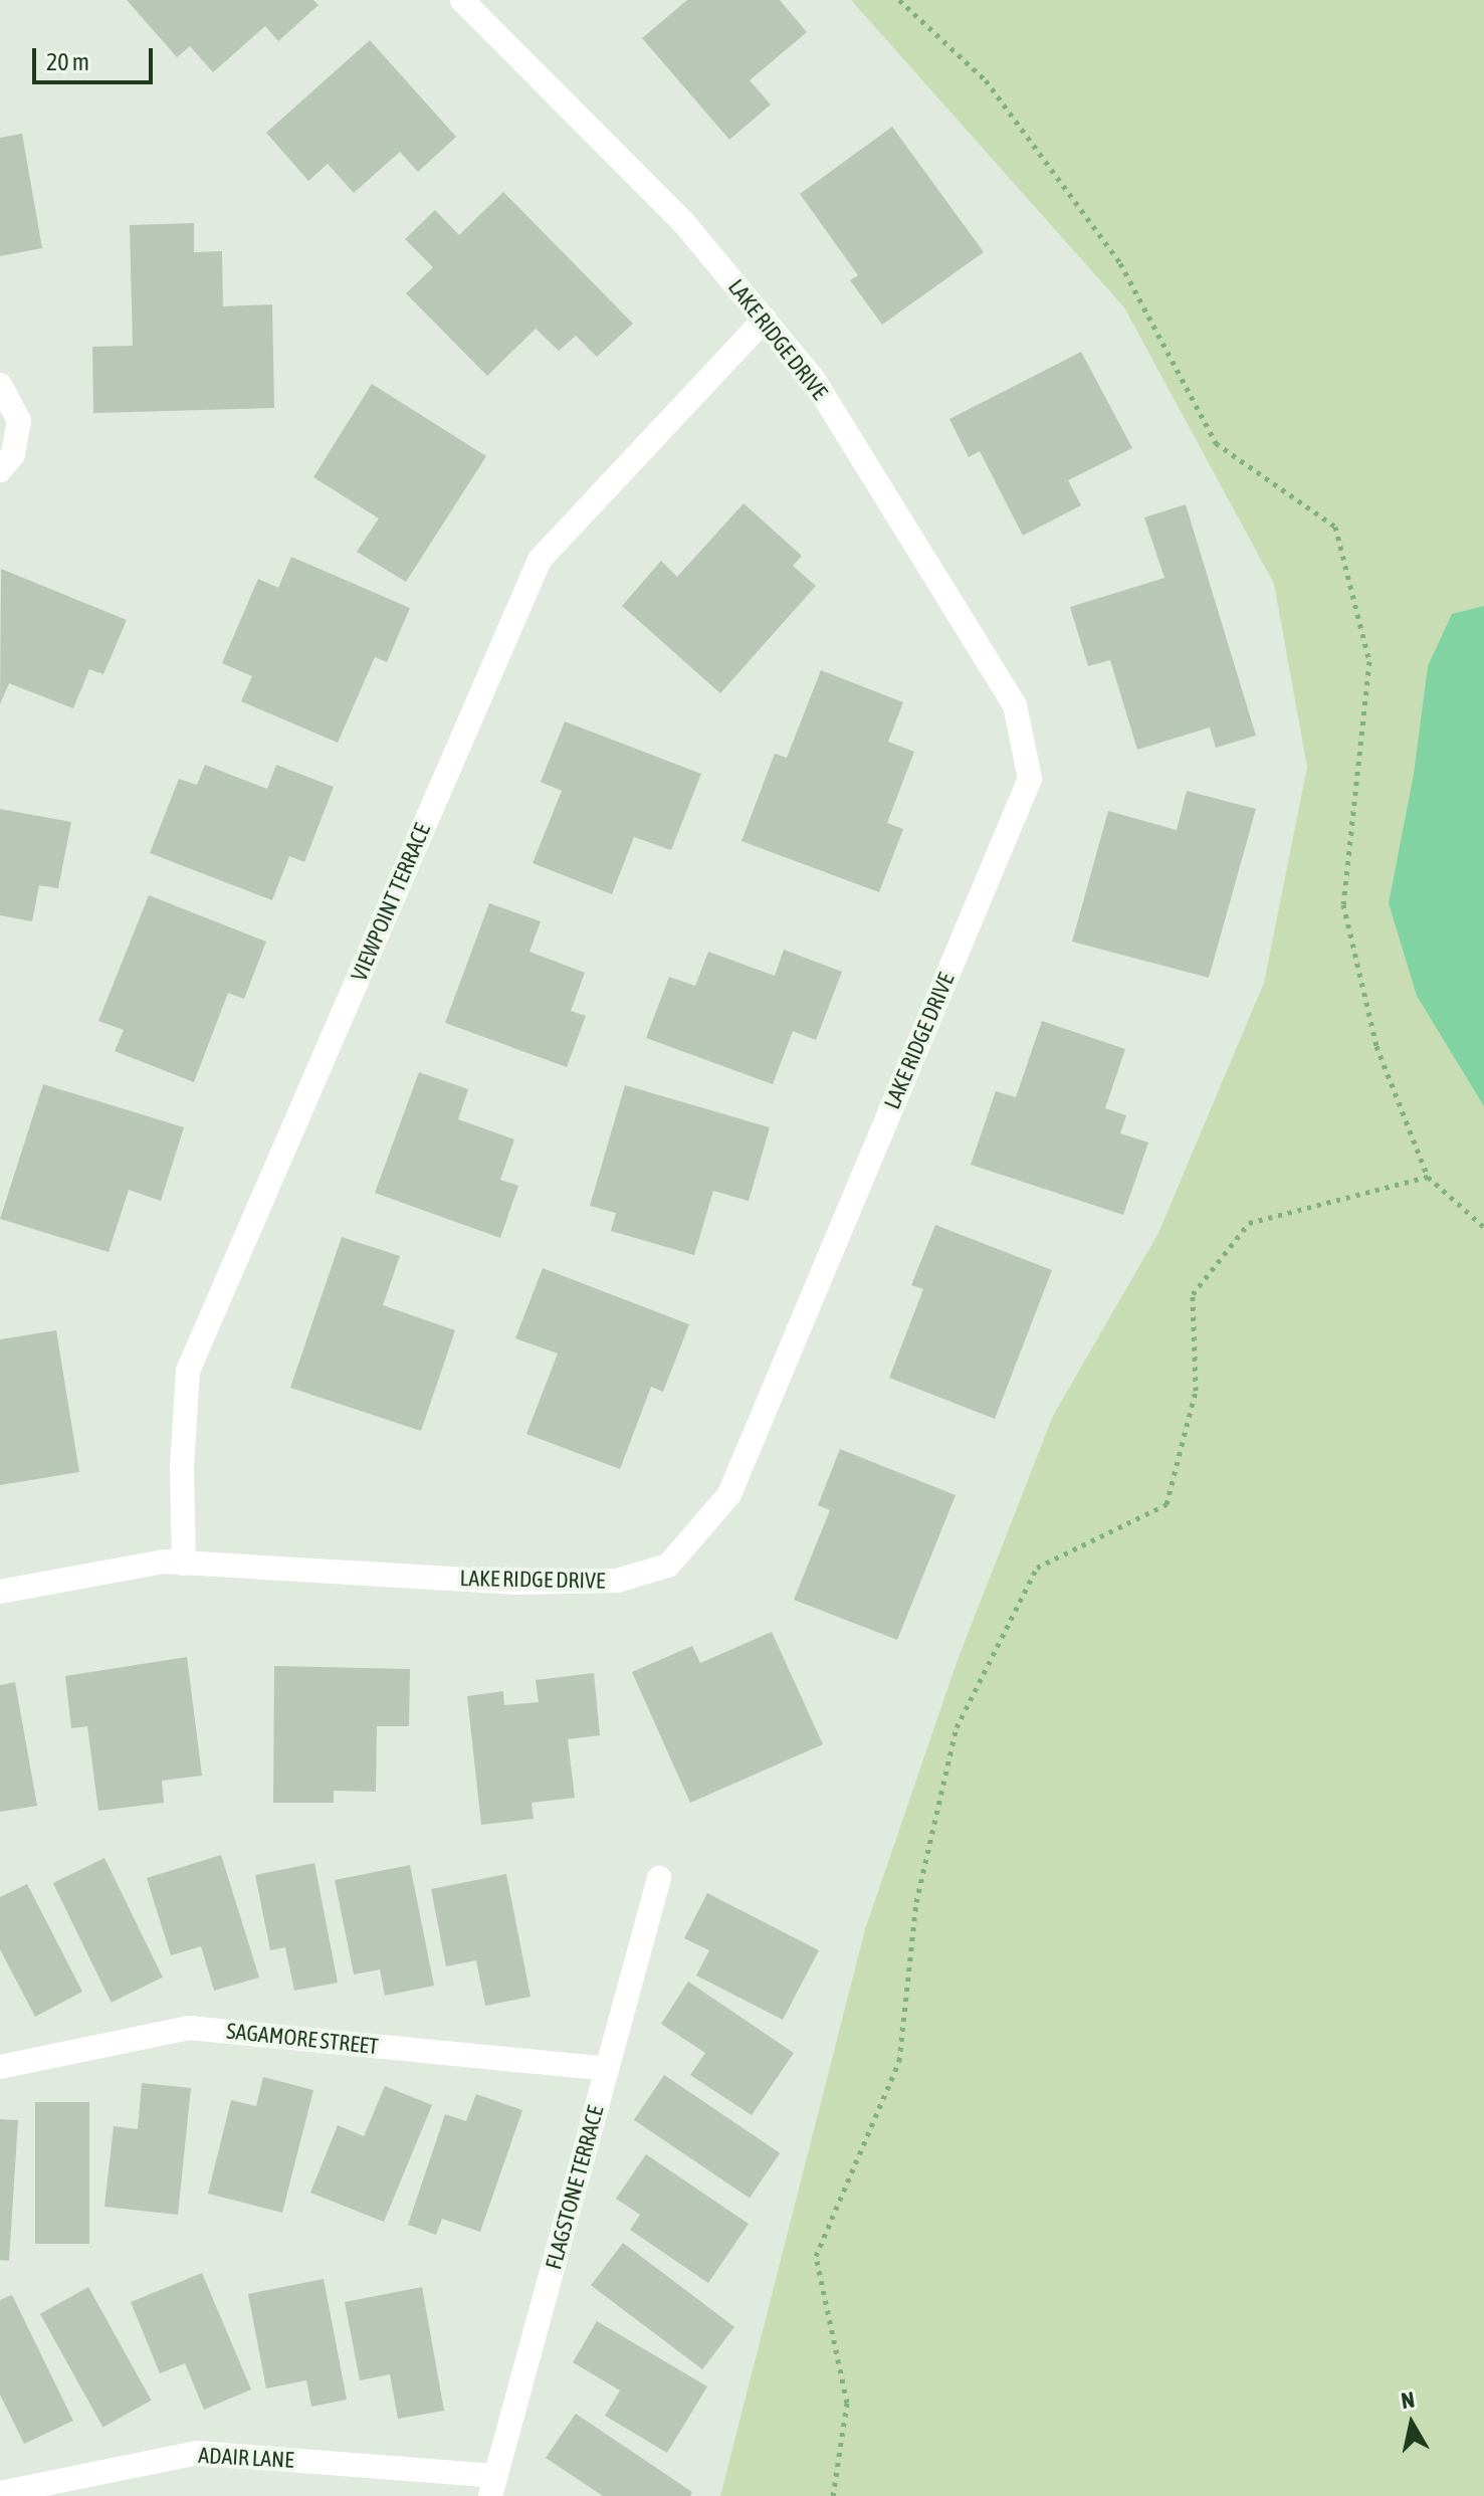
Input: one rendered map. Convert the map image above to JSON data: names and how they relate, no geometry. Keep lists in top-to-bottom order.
{
  "streets": {
    "street": [
      "LAKE RIDGE DRIVE",
      "VIEWPOINT TERRACE",
      "SAGAMORE STREET",
      "FLAGSTONE TERRACE",
      "ADAIR LANE"
    ]
  },
  "crossings": [
    ["LAKE RIDGE DRIVE", "VIEWPOINT TERRACE"],
    ["SAGAMORE STREET", "FLAGSTONE TERRACE"],
    ["FLAGSTONE TERRACE", "ADAIR LANE"]
  ],
  "scale_bar": "20 m",
  "north": "top"
}
